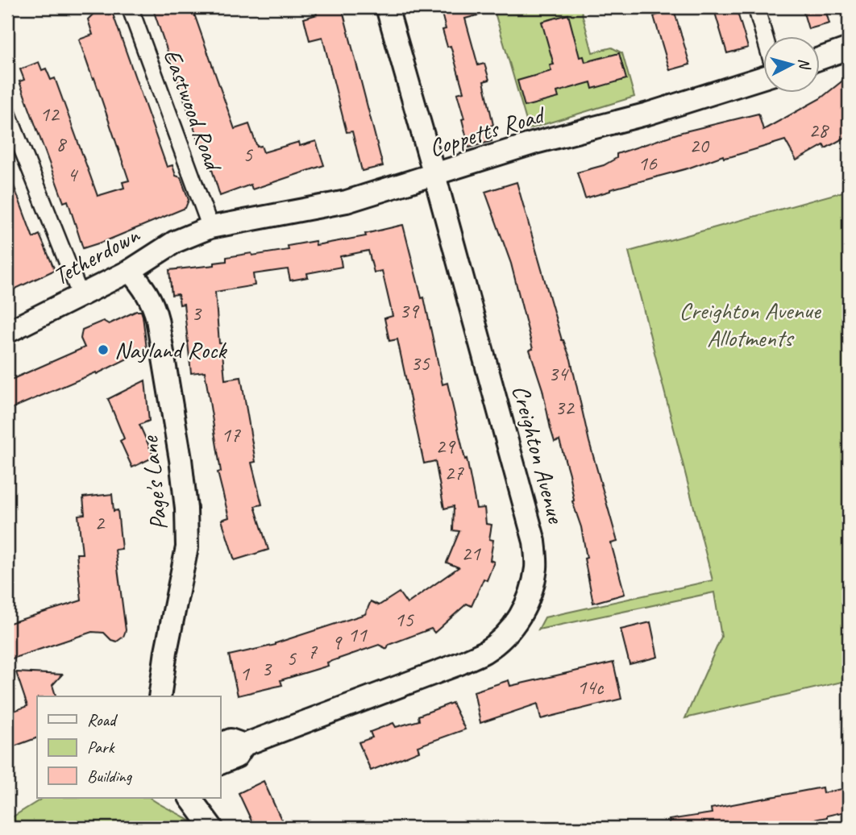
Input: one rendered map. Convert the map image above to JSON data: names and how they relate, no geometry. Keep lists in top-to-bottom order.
{
  "streets": {
    "street": [
      "Eastwood Road",
      "Coppetts Road",
      "Tetherdown",
      "Creighton Avenue",
      "Page's Lane"
    ]
  },
  "crossings": [
    ["Eastwood Road", "Coppetts Road"],
    ["Eastwood Road", "Tetherdown"],
    ["Coppetts Road", "Tetherdown"],
    ["Coppetts Road", "Creighton Avenue"],
    ["Tetherdown", "Page's Lane"]
  ],
  "parks": ["Creighton Avenue Allotments"],
  "places": ["Nayland Rock"],
  "house_numbers": [
    "12",
    "28",
    "8",
    "20",
    "5",
    "16",
    "4",
    "39",
    "3",
    "35",
    "34",
    "32",
    "17",
    "29",
    "27",
    "2",
    "21",
    "15",
    "11",
    "9",
    "7",
    "5",
    "3",
    "1",
    "14c"
  ],
  "legend": ["Road", "Park", "Building"],
  "north": "right"
}
